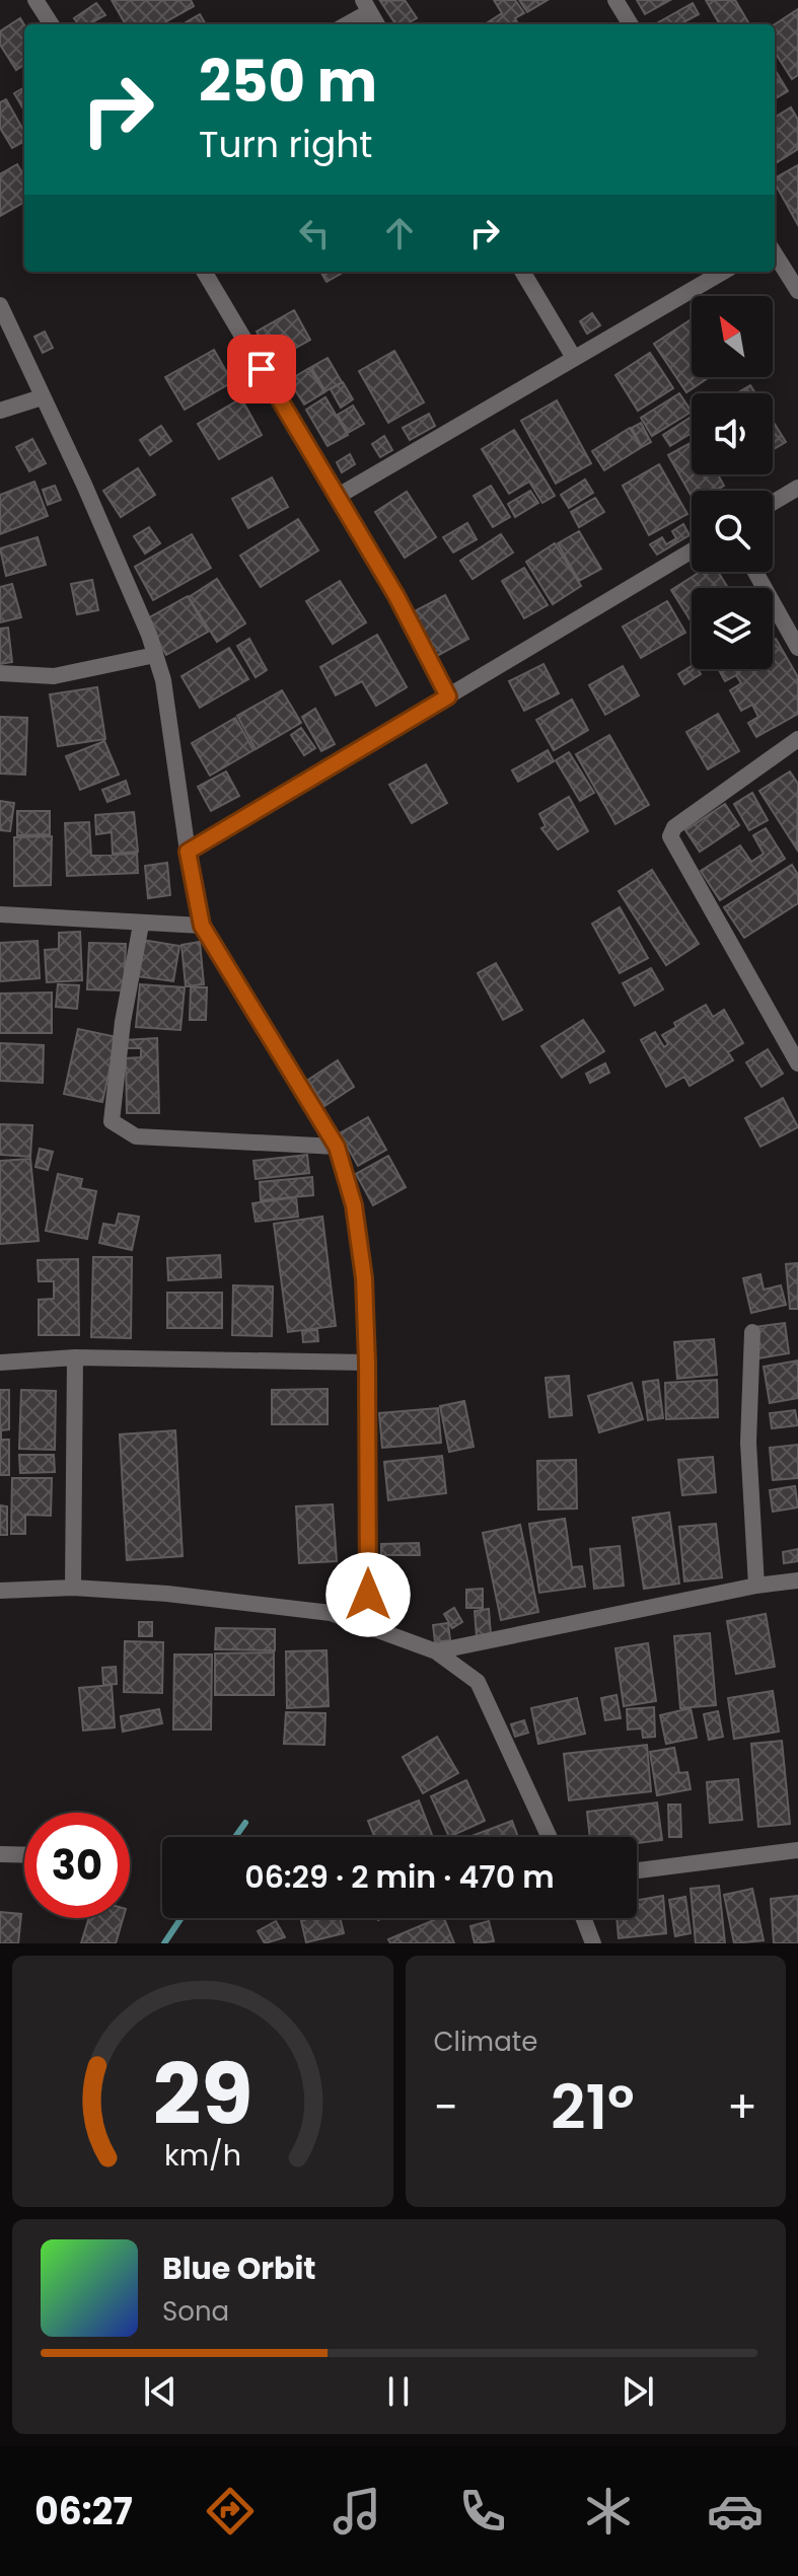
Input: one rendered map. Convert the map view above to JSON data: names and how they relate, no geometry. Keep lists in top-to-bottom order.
{
  "north": "top left",
  "page": {
    "turn": ["250 m", "Turn right"],
    "limit": "30",
    "trip": "06:29 · 2 min · 470 m",
    "tile": "Climate",
    "heat": ["−", "21°", "+"],
    "song": ["Blue Orbit", "Sona"],
    "tabs": "06:27",
    "gauge": ["29", "km/h"]
  }
}
